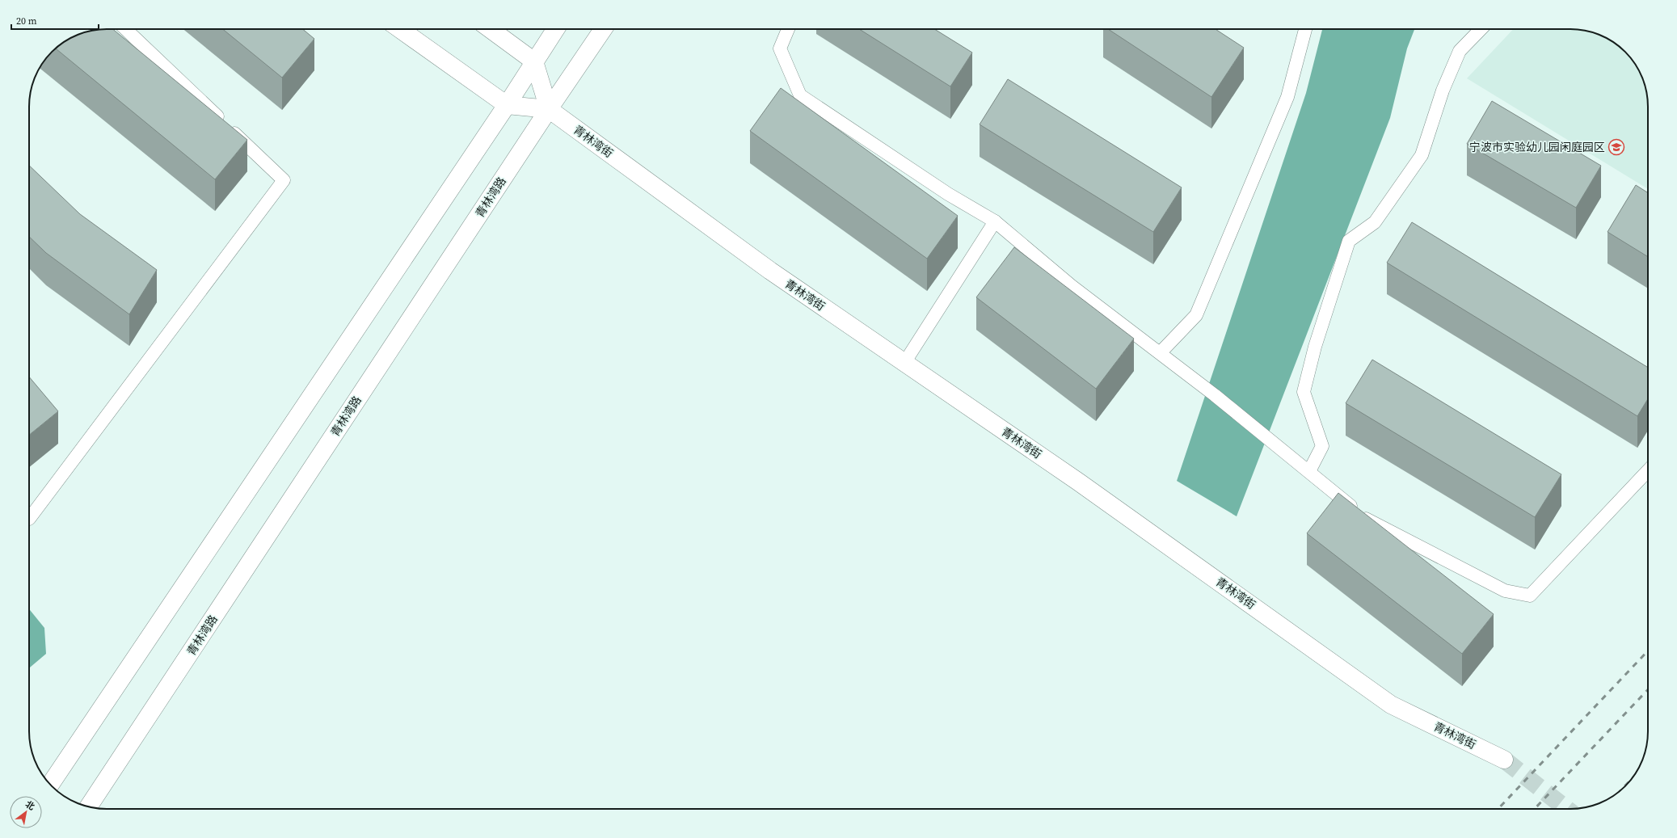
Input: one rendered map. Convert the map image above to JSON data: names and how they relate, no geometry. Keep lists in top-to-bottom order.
{
  "streets": {
    "main road": ["青林湾街", "青林湾路"]
  },
  "crossings": [
    ["青林湾街", "青林湾路"]
  ],
  "places": {
    "school or university": ["宁波市实验幼儿园闲庭园区"]
  },
  "scale_bar": "20 m",
  "north": "top right"
}
